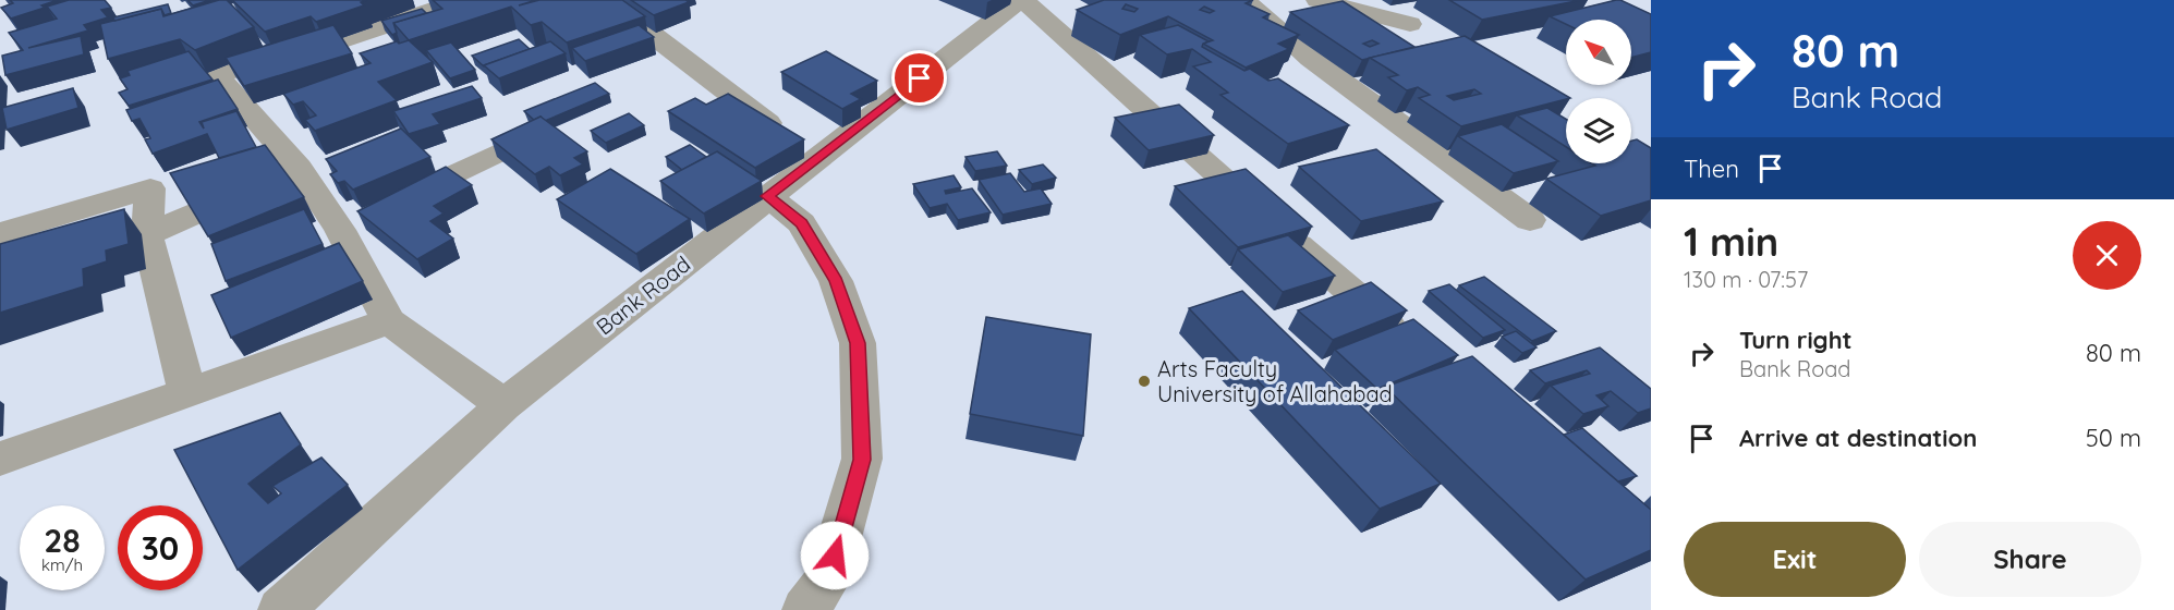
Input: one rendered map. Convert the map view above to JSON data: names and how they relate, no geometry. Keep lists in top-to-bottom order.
{
  "streets": {
    "street": ["Bank Road"]
  },
  "places": ["Arts Faculty University of Allahabad"],
  "north": "top left",
  "page": {
    "turn": ["80 m", "Bank Road"],
    "then": "Then",
    "heading": ["1 min", "130 m · 07:57"],
    "list": [
      {
        "name": "Turn right",
        "note": "Bank Road",
        "value": "80 m"
      },
      {
        "name": "Arrive at destination",
        "value": "50 m"
      }
    ],
    "speed": "28 km/h",
    "limit": "30",
    "buttons": ["Exit", "Share"]
  }
}
